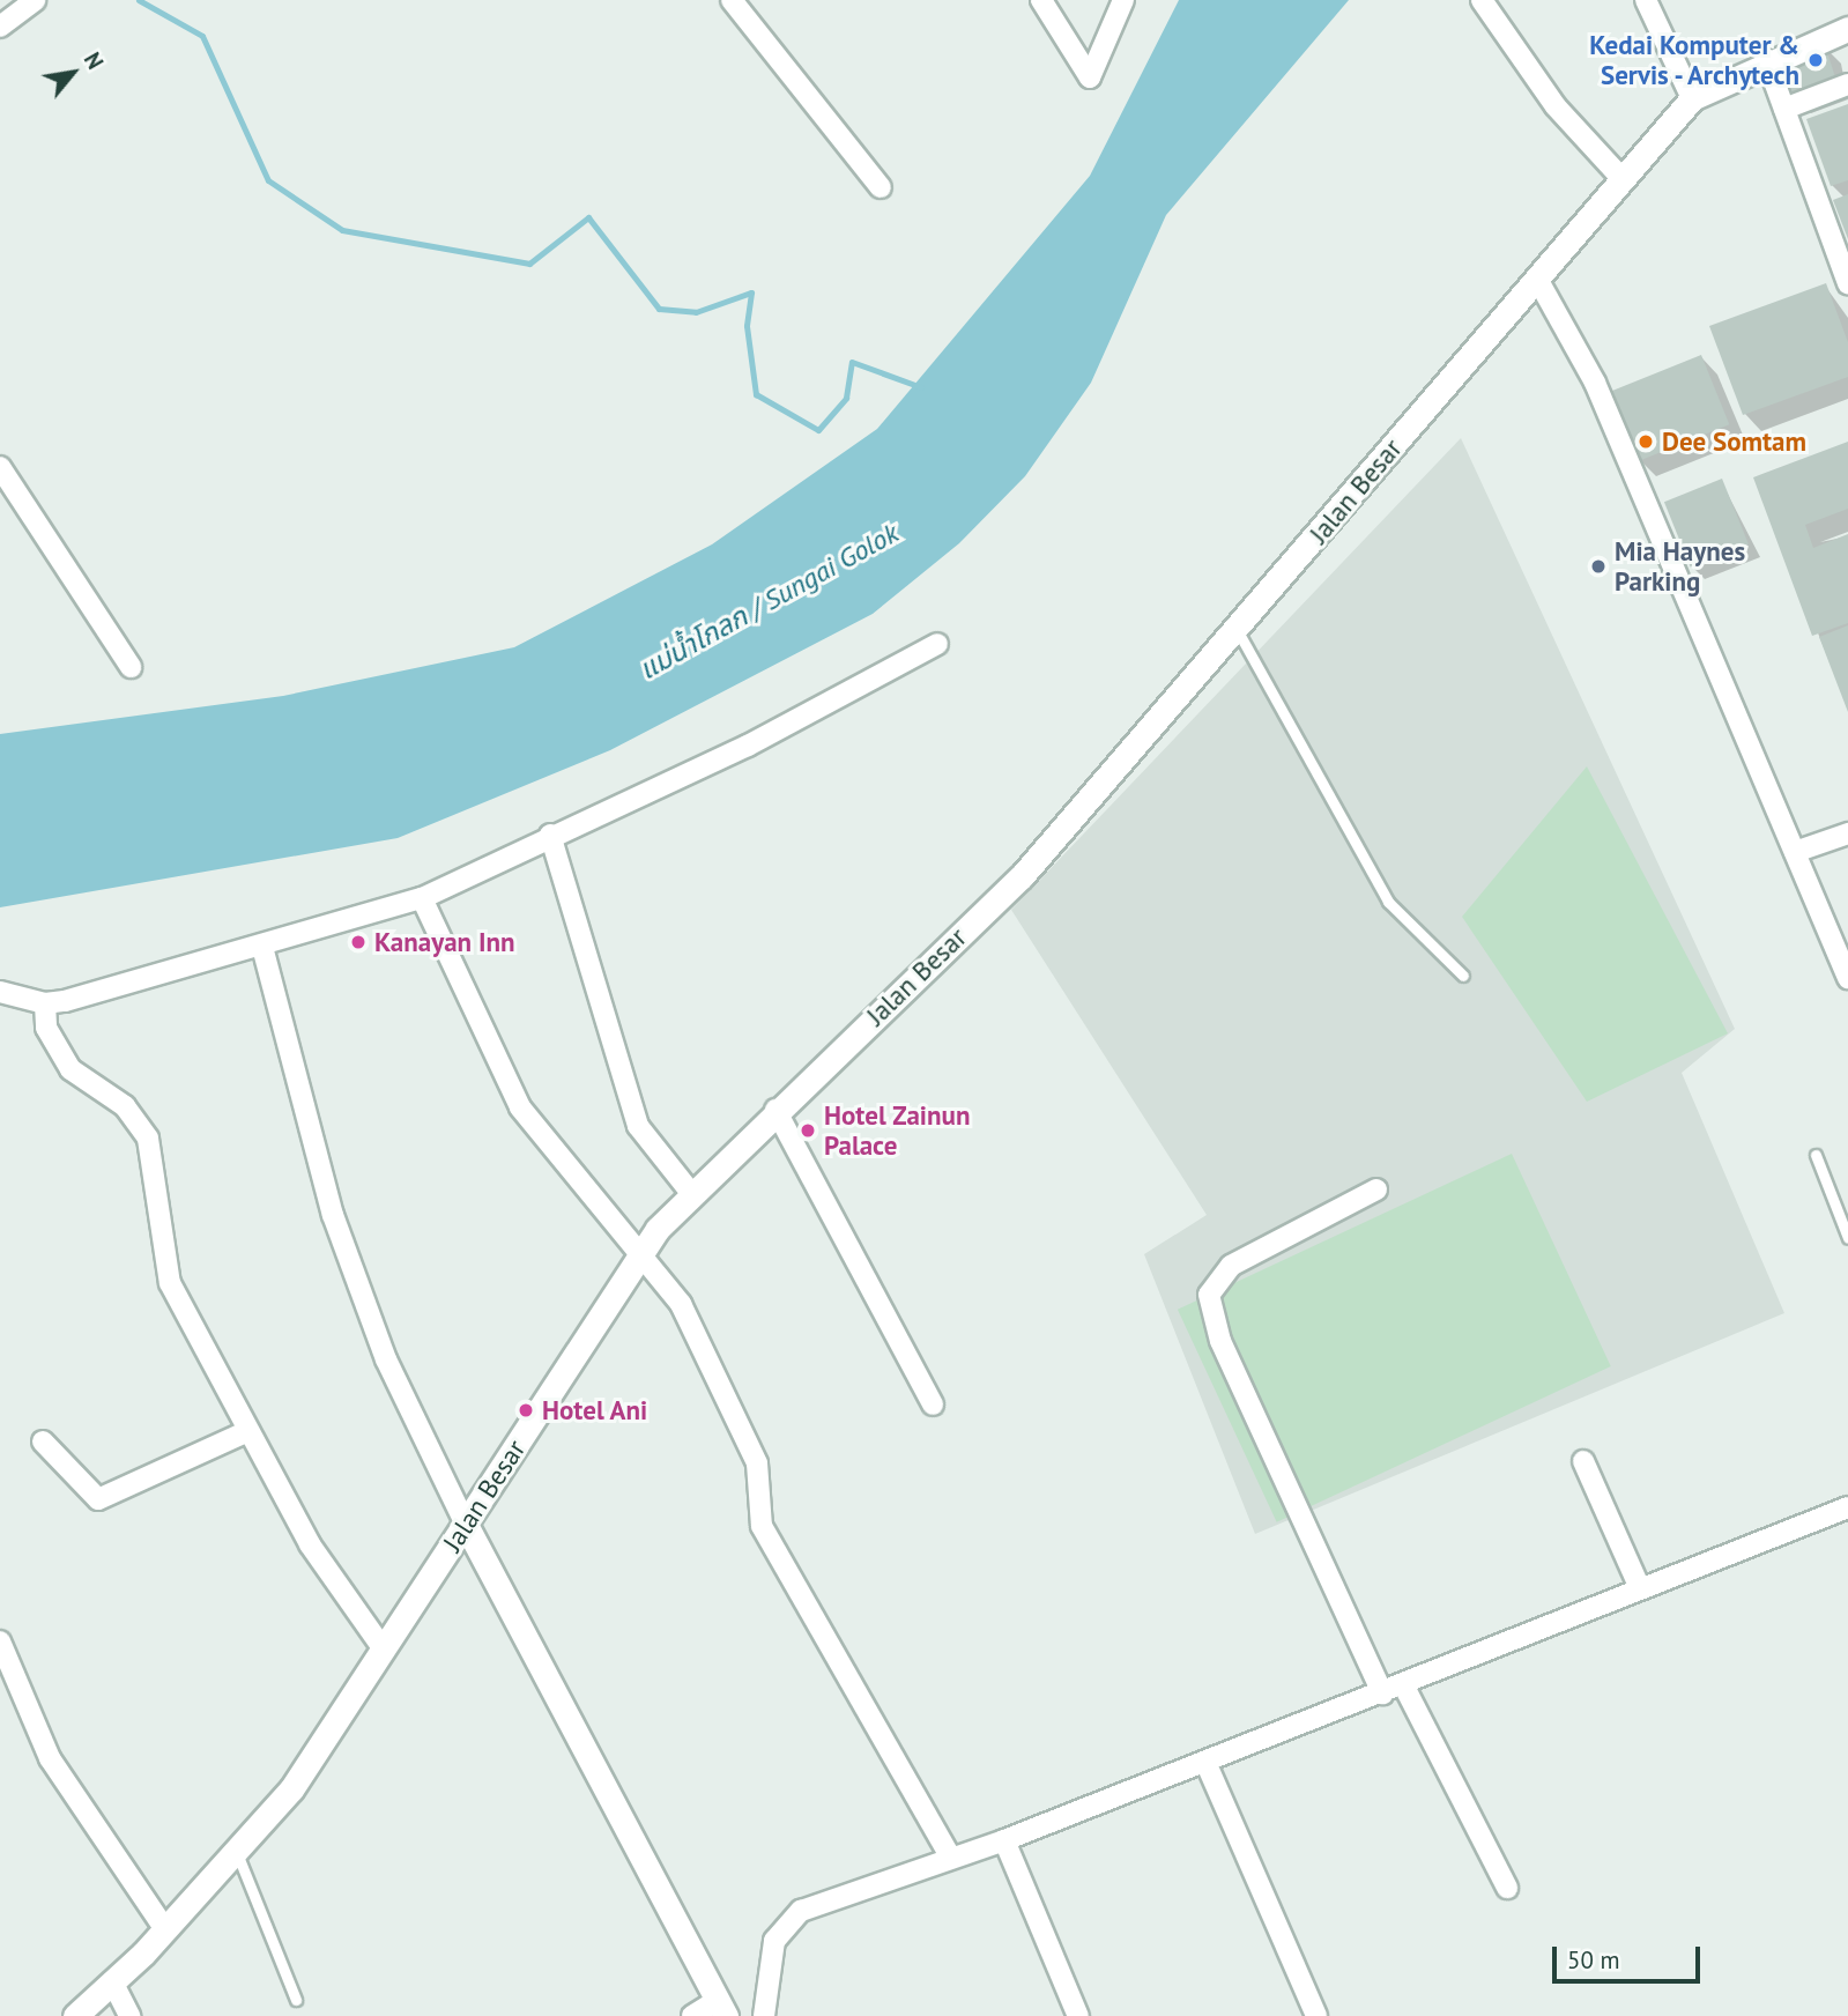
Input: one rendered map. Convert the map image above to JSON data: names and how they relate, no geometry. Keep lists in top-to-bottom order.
{
  "streets": {
    "main road": ["Jalan Besar"]
  },
  "water": ["แม่น้ำโกลก / Sungai Golok"],
  "places": [
    "Kedai Komputer & Servis - Archytech",
    "Dee Somtam",
    "Mia Haynes Parking",
    "Kanayan Inn",
    "Hotel Zainun Palace",
    "Hotel Ani"
  ],
  "scale_bar": "50 m",
  "north": "top right"
}
